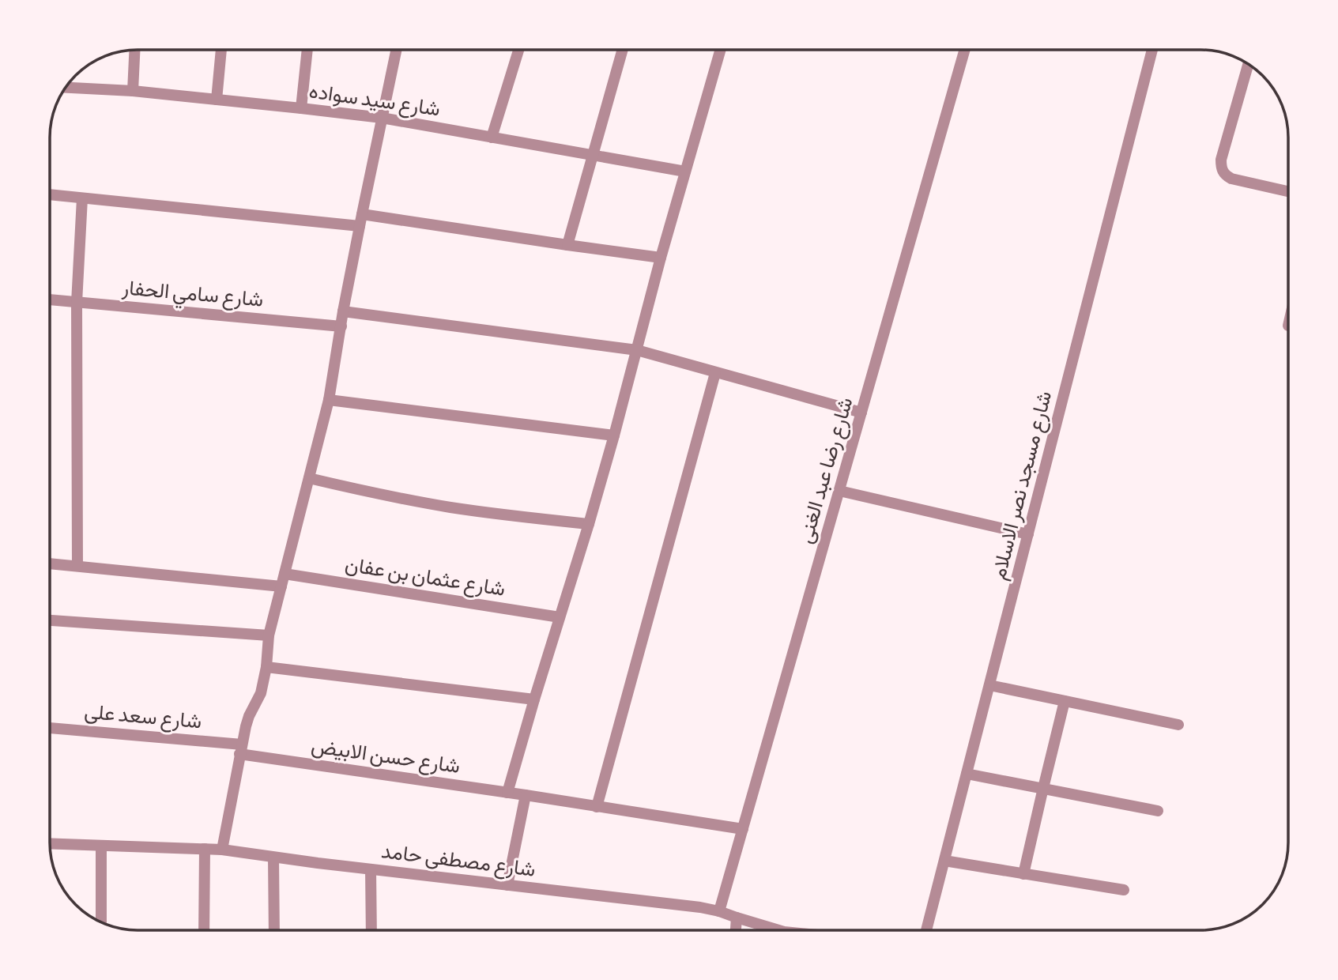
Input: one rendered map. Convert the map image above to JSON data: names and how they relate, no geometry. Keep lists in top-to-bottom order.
{
  "streets": {
    "street": [
      "شارع سيد سواده",
      "شارع سامي الحفار",
      "شارع رضا عبد الغنى",
      "شارع مسجد نصر الاسلام",
      "شارع عثمان بن عفان",
      "شارع سعد على",
      "شارع حسن الابيض",
      "شارع مصطفى حامد"
    ]
  },
  "crossings": [
    ["شارع رضا عبد الغنى", "شارع حسن الابيض"],
    ["شارع رضا عبد الغنى", "شارع مصطفى حامد"],
    ["شارع سعد على", "شارع حسن الابيض"]
  ]
}
